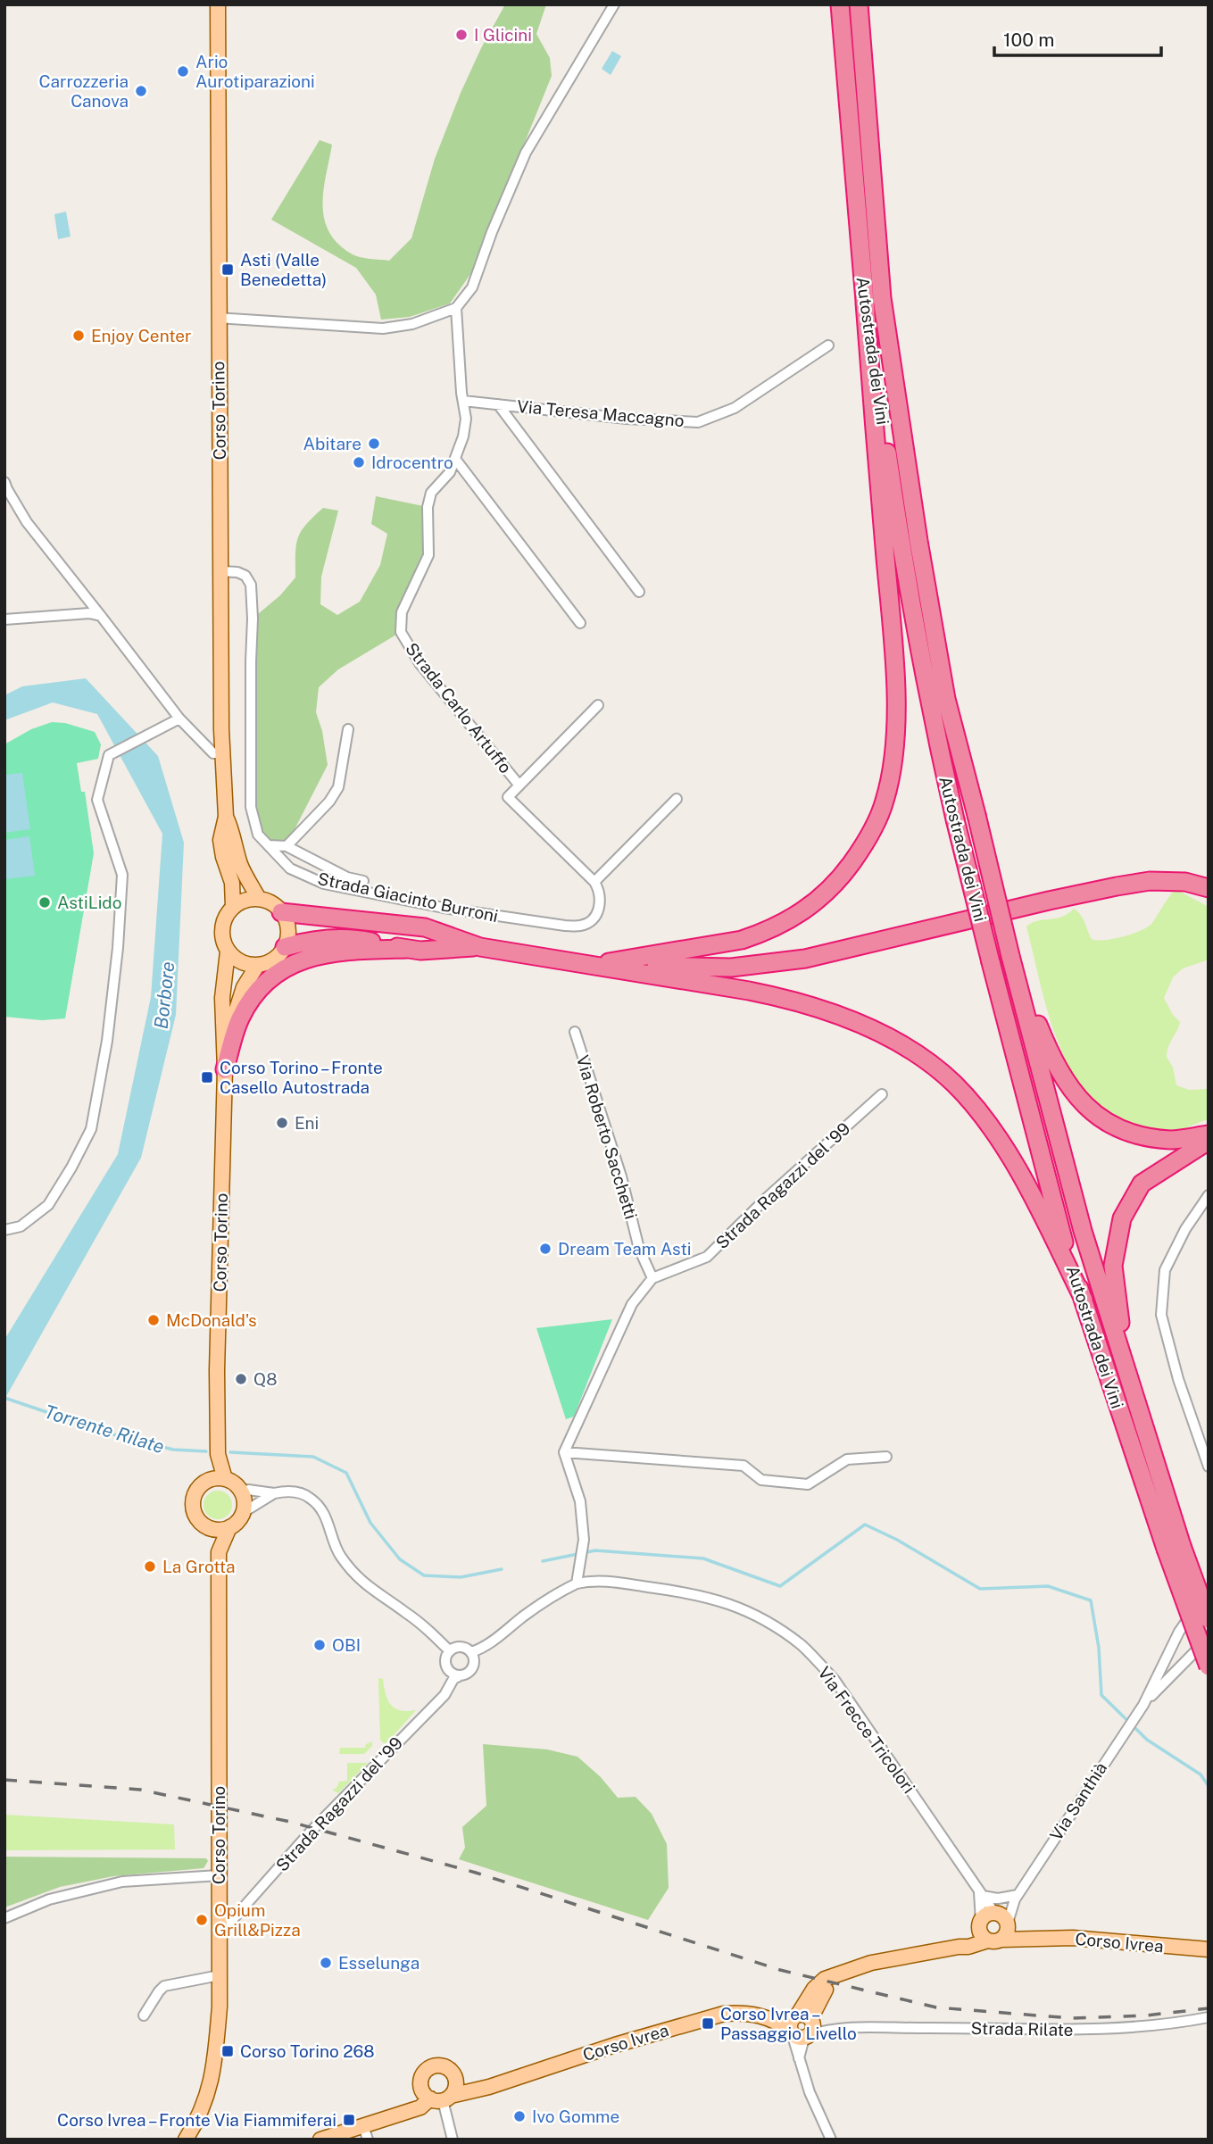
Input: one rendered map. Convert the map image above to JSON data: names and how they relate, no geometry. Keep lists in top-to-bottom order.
{
  "streets": {
    "highway": ["Autostrada dei Vini"],
    "main road": ["Corso Torino", "Corso Ivrea"],
    "street": [
      "Via Teresa Maccagno",
      "Strada Carlo Artuffo",
      "Strada Giacinto Burroni",
      "Via Roberto Sacchetti",
      "Strada Ragazzi del '99",
      "Via Frecce Tricolori",
      "Via Santhià",
      "Strada Rilate"
    ]
  },
  "crossings": [
    ["Corso Torino", "Strada Giacinto Burroni"],
    ["Corso Torino", "Strada Ragazzi del '99"],
    ["Via Teresa Maccagno", "Strada Carlo Artuffo"],
    ["Via Roberto Sacchetti", "Strada Ragazzi del '99"],
    ["Via Frecce Tricolori", "Via Santhià"],
    ["Via Frecce Tricolori", "Corso Ivrea"],
    ["Via Santhià", "Corso Ivrea"],
    ["Corso Ivrea", "Strada Rilate"]
  ],
  "water": ["Borbore", "Torrente Rilate"],
  "places": {
    "other": [
      "I Glicini",
      "Ario Aurotiparazioni",
      "Carrozzeria Canova",
      "Enjoy Center",
      "Abitare",
      "Idrocentro",
      "AstiLido",
      "Eni",
      "Dream Team Asti",
      "McDonald's",
      "Q8",
      "La Grotta",
      "OBI",
      "Opium Grill&Pizza",
      "Esselunga",
      "Ivo Gomme"
    ],
    "transit": [
      "Asti (Valle Benedetta)",
      "Corso Torino – Fronte Casello Autostrada",
      "Corso Ivrea – Passaggio Livello",
      "Corso Torino 268",
      "Corso Ivrea – Fronte Via Fiammiferai"
    ]
  },
  "scale_bar": "100 m"
}
